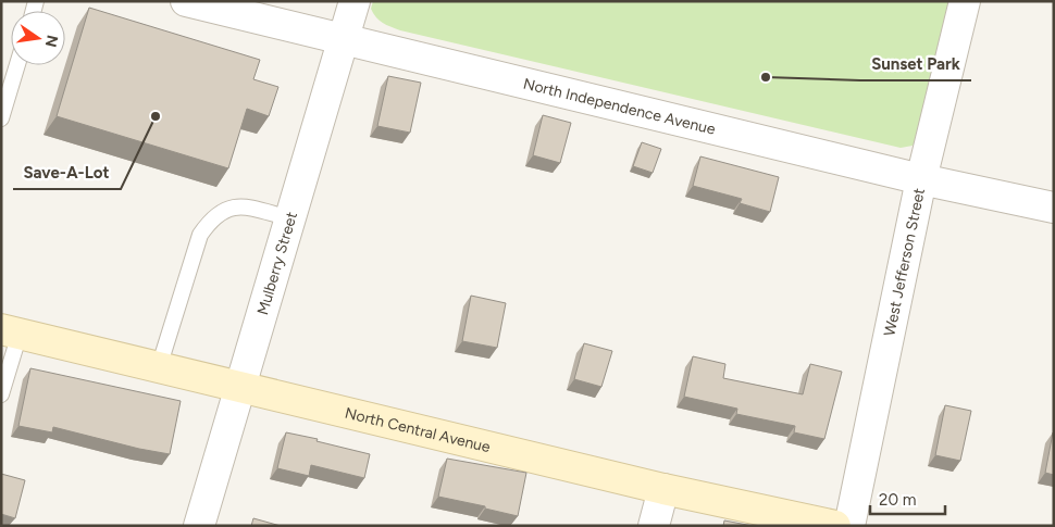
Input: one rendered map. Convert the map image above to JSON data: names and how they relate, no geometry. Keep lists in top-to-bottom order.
{
  "streets": {
    "main road": ["North Central Avenue"],
    "street": ["North Independence Avenue", "Mulberry Street", "West Jefferson Street"]
  },
  "crossings": [
    ["North Independence Avenue", "Mulberry Street"],
    ["North Independence Avenue", "West Jefferson Street"],
    ["Mulberry Street", "North Central Avenue"]
  ],
  "places": ["Sunset Park", "Save-A-Lot"],
  "scale_bar": "20 m",
  "north": "right"
}
